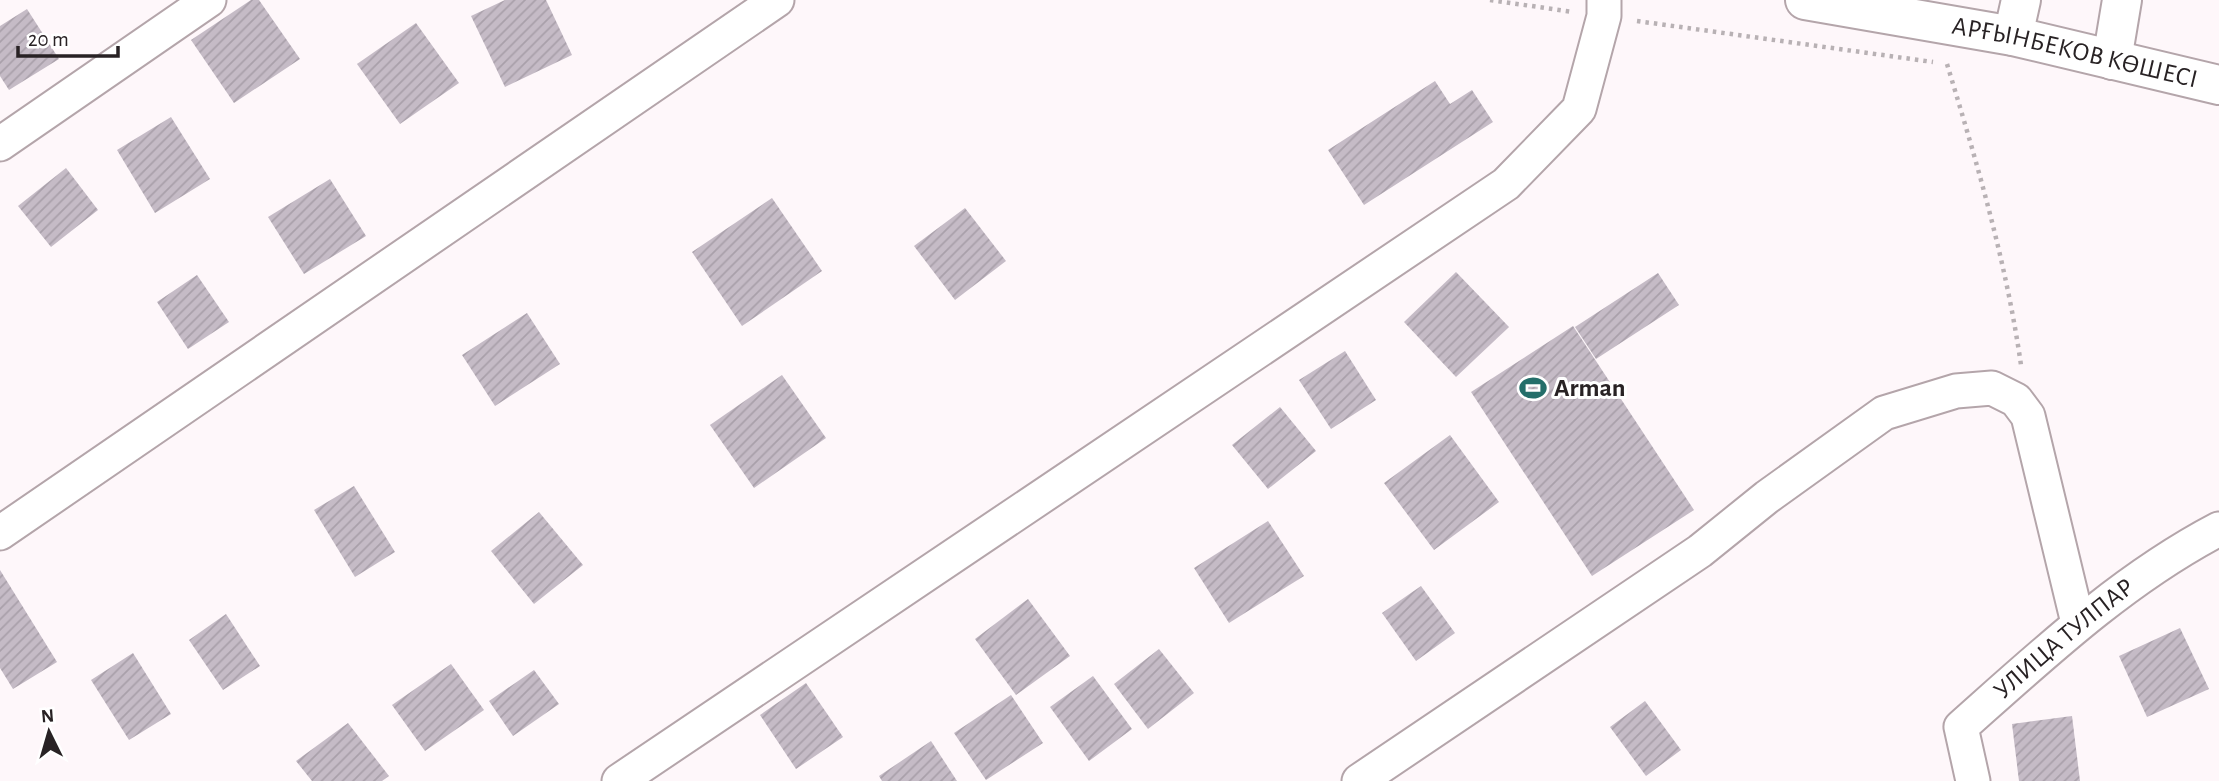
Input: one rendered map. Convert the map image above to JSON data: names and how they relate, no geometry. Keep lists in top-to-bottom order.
{
  "streets": {
    "main road": ["АРҒЫНБЕКОВ КӨШЕСІ"],
    "street": ["УЛИЦА ТУЛПАР"]
  },
  "places": {
    "sports": ["Arman"]
  },
  "scale_bar": "20 m",
  "north": "top"
}
